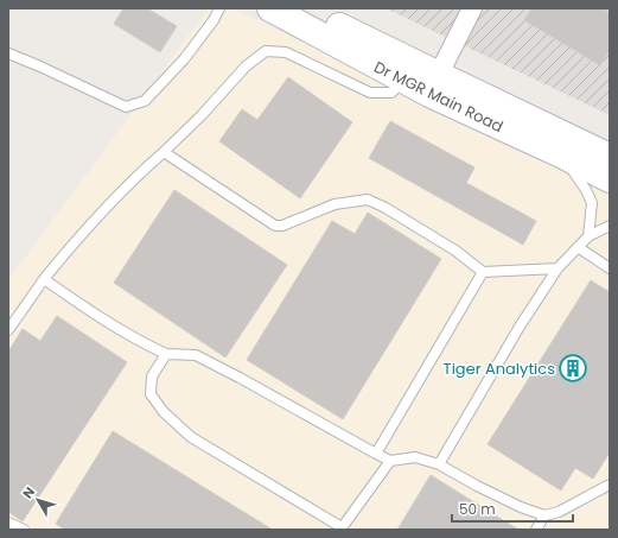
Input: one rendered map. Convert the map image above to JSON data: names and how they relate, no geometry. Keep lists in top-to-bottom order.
{
  "streets": {
    "main road": ["Dr MGR Main Road"]
  },
  "places": {
    "building": ["Tiger Analytics"]
  },
  "scale_bar": "50 m",
  "north": "top left"
}
